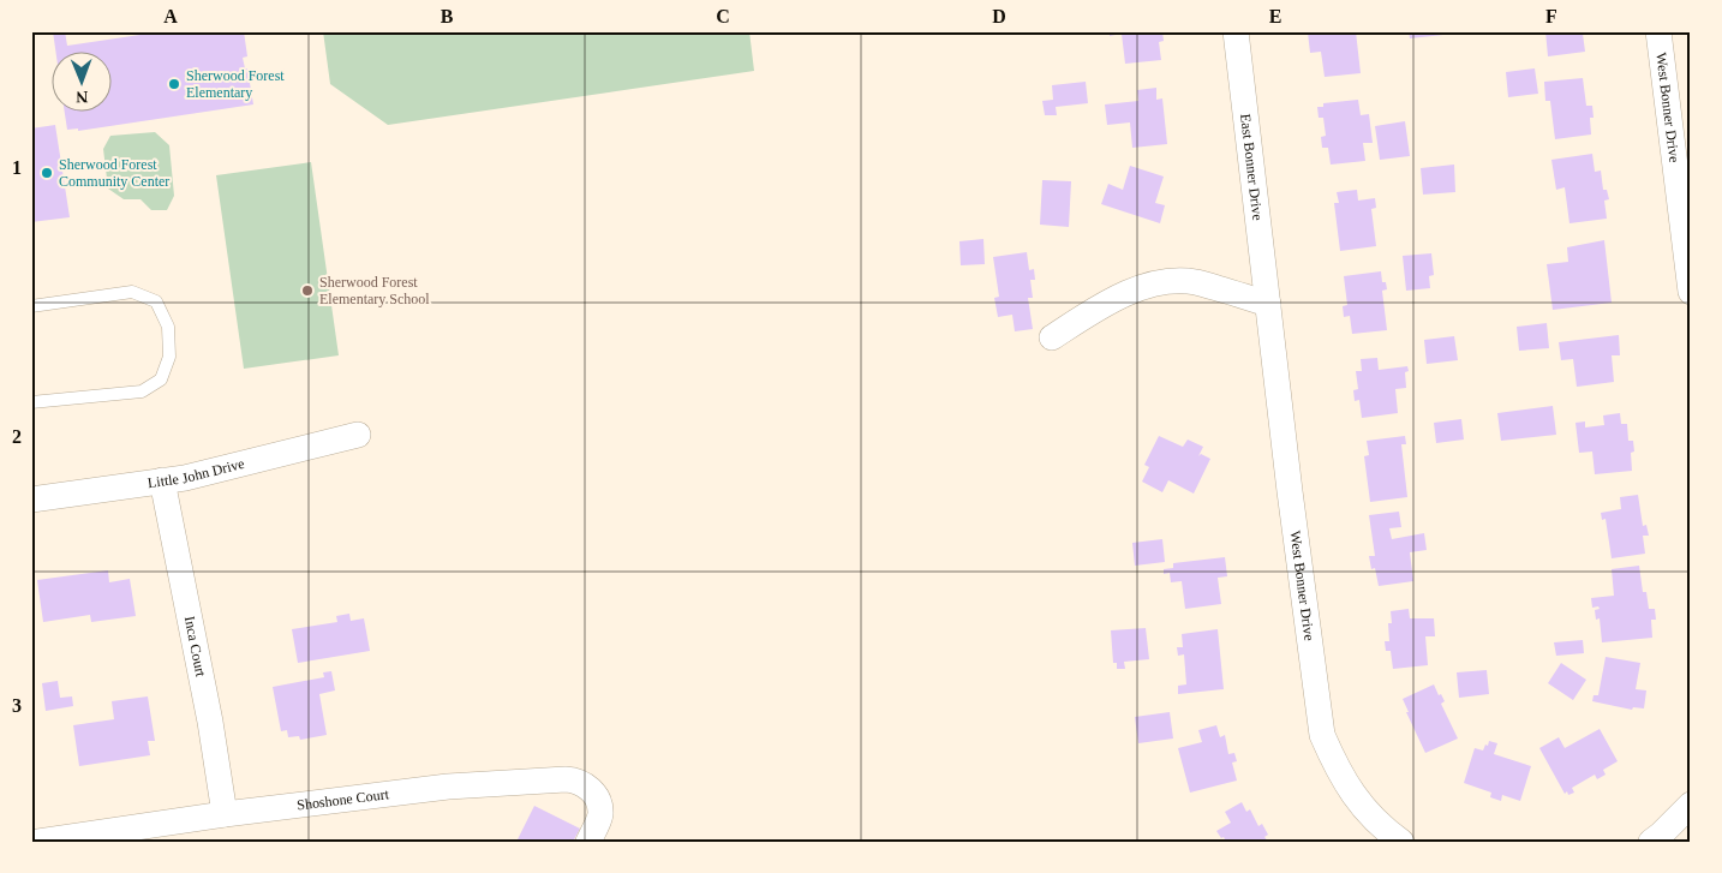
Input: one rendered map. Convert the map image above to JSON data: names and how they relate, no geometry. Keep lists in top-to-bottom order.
{
  "streets": {
    "street": [
      "West Bonner Drive",
      "East Bonner Drive",
      "Little John Drive",
      "Inca Court",
      "Shoshone Court"
    ]
  },
  "crossings": [
    ["West Bonner Drive", "East Bonner Drive"],
    ["Little John Drive", "Inca Court"],
    ["Inca Court", "Shoshone Court"]
  ],
  "places": ["Sherwood Forest Elementary", "Sherwood Forest Community Center", "Sherwood Forest Elementary School"],
  "north": "bottom",
  "grid": {
    "columns": [
      "A",
      "B",
      "C",
      "D",
      "E",
      "F"
    ],
    "rows": ["1", "2", "3"]
  }
}
